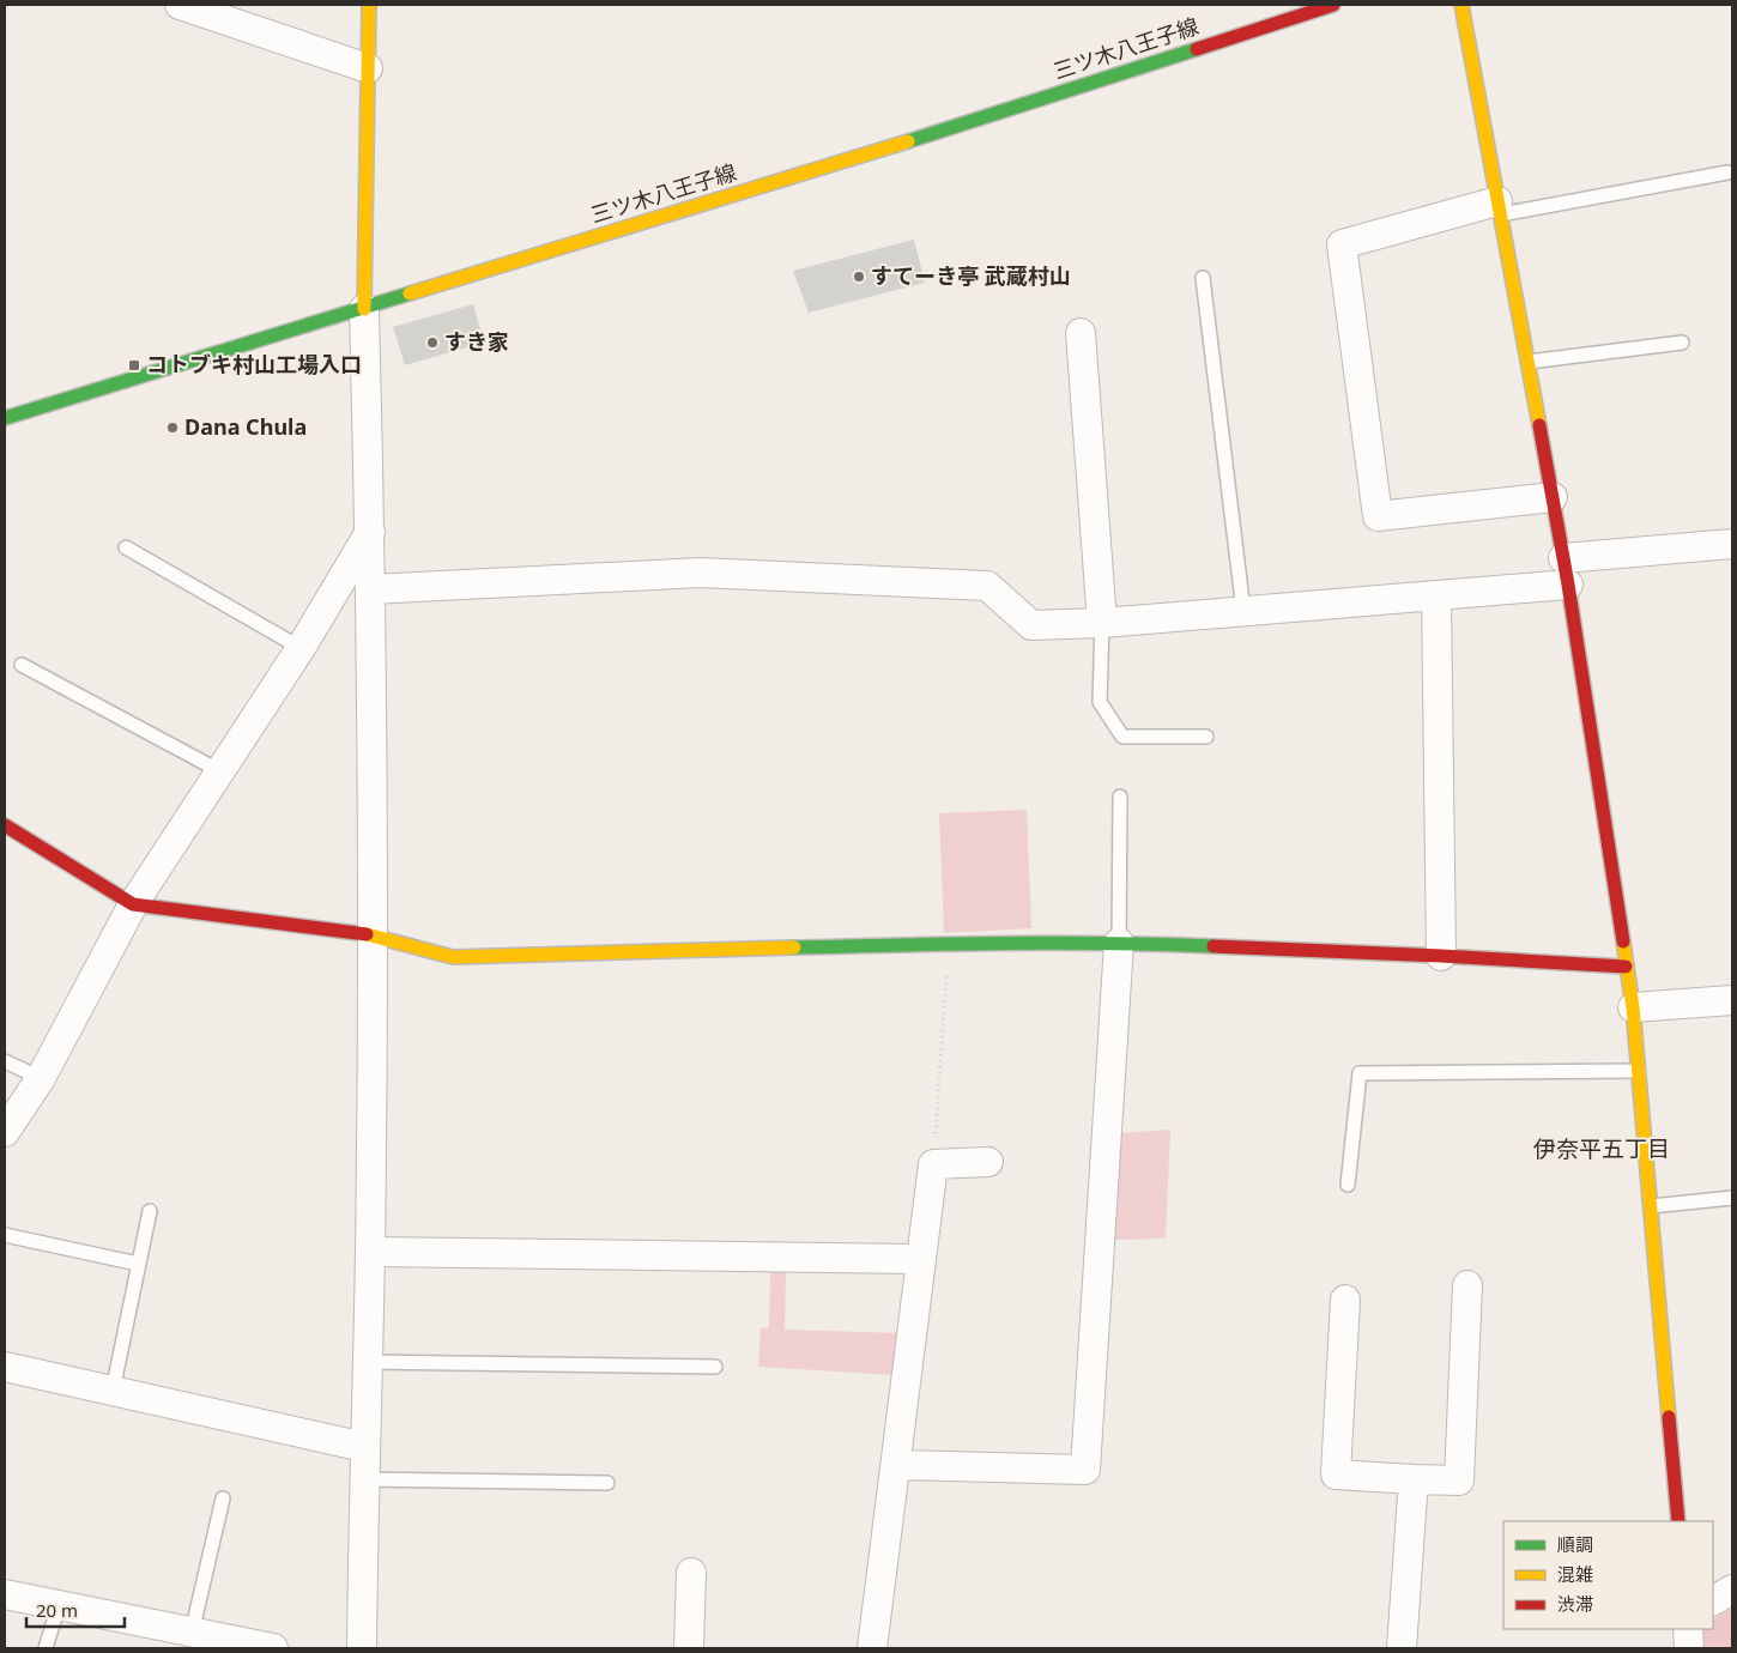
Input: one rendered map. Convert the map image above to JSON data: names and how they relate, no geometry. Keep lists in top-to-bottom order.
{
  "streets": {
    "street": ["三ツ木八王子線"]
  },
  "districts": ["伊奈平五丁目"],
  "places": {
    "other": ["すてーき亭 武蔵村山", "すき家", "Dana Chula"],
    "transit": ["コトブキ村山工場入口"]
  },
  "legend": ["順調", "混雑", "渋滞"],
  "scale_bar": "20 m"
}
